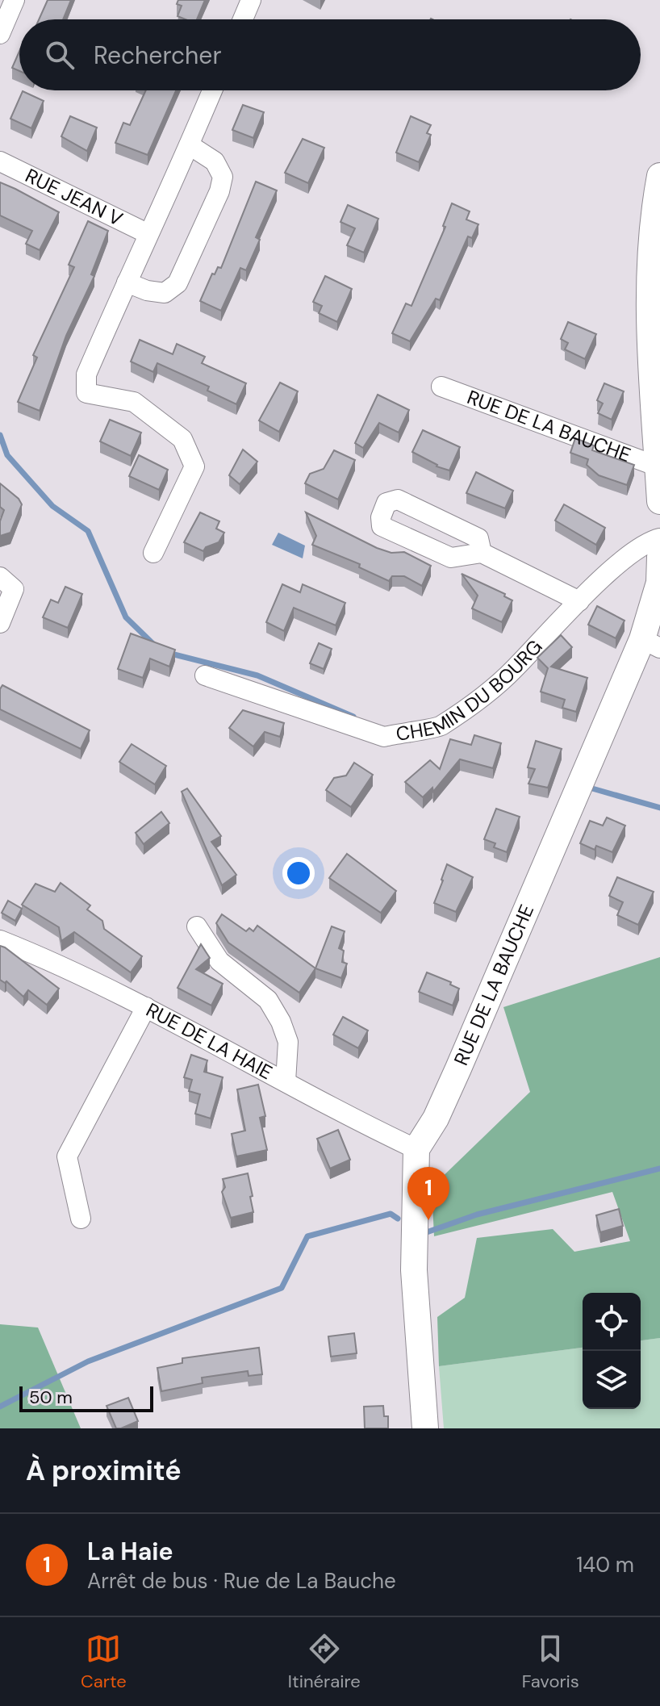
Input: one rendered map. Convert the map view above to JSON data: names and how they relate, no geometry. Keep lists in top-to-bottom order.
{
  "streets": {
    "street": [
      "RUE JEAN V",
      "RUE DE LA BAUCHE",
      "CHEMIN DU BOURG",
      "RUE DE LA HAIE"
    ]
  },
  "crossings": [
    ["RUE DE LA BAUCHE", "RUE DE LA HAIE"]
  ],
  "scale_bar": "50 m",
  "page": {
    "search": "Rechercher",
    "pins": "1",
    "scale": "50 m",
    "heading": "À proximité",
    "list": [
      {
        "mark": "1",
        "name": "La Haie",
        "note": "Arrêt de bus · Rue de La Bauche",
        "value": "140 m"
      }
    ],
    "nav": ["Carte", "Itinéraire", "Favoris"]
  }
}
